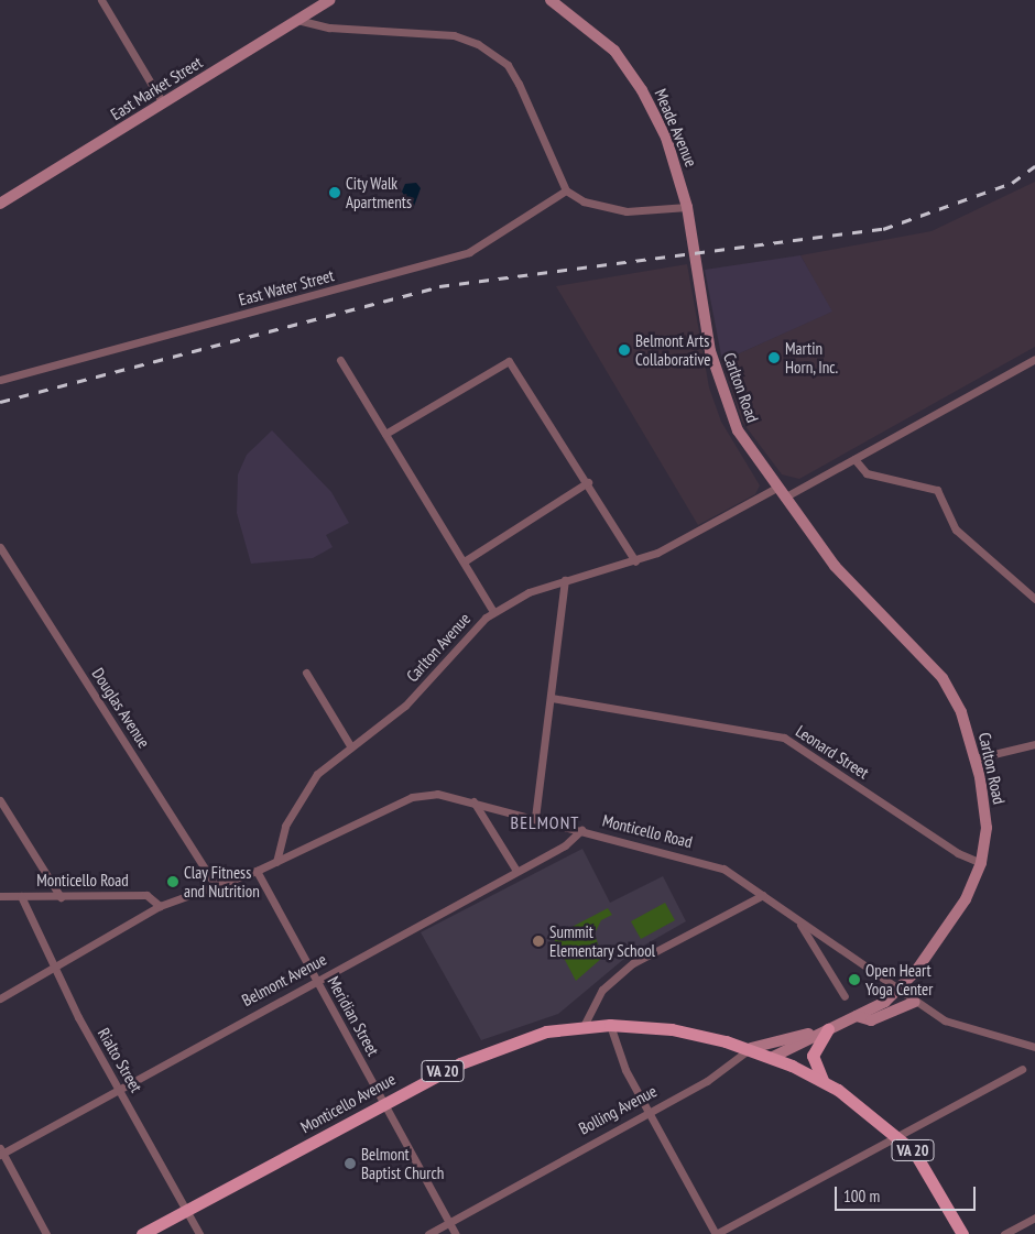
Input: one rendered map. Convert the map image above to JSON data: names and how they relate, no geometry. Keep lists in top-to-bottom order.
{
  "streets": {
    "main road": [
      "East Market Street",
      "Meade Avenue",
      "Carlton Road",
      "VA 20",
      "Monticello Avenue",
      "Bolling Avenue"
    ],
    "street": [
      "East Water Street",
      "Carlton Avenue",
      "Douglas Avenue",
      "Leonard Street",
      "Monticello Road",
      "Belmont Avenue",
      "Meridian Street",
      "Rialto Street"
    ]
  },
  "crossings": [
    ["Meade Avenue", "Carlton Road"],
    ["Carlton Road", "Carlton Avenue"],
    ["Carlton Road", "Leonard Street"],
    ["Carlton Road", "Monticello Road"],
    ["Carlton Road", "Bolling Avenue"],
    ["Carlton Avenue", "Monticello Road"],
    ["Douglas Avenue", "Monticello Road"],
    ["Monticello Road", "Belmont Avenue"],
    ["Monticello Road", "Meridian Street"],
    ["Monticello Road", "Rialto Street"],
    ["Monticello Road", "Bolling Avenue"],
    ["Belmont Avenue", "Meridian Street"],
    ["Belmont Avenue", "Rialto Street"],
    ["Meridian Street", "Monticello Avenue"],
    ["Meridian Street", "Bolling Avenue"],
    ["Rialto Street", "Monticello Avenue"],
    ["Monticello Avenue", "Bolling Avenue"]
  ],
  "districts": ["BELMONT"],
  "places": [
    "City Walk Apartments",
    "Belmont Arts Collaborative",
    "Martin Horn, Inc.",
    "Clay Fitness and Nutrition",
    "Summit Elementary School",
    "Open Heart Yoga Center",
    "Belmont Baptist Church"
  ],
  "scale_bar": "100 m"
}
